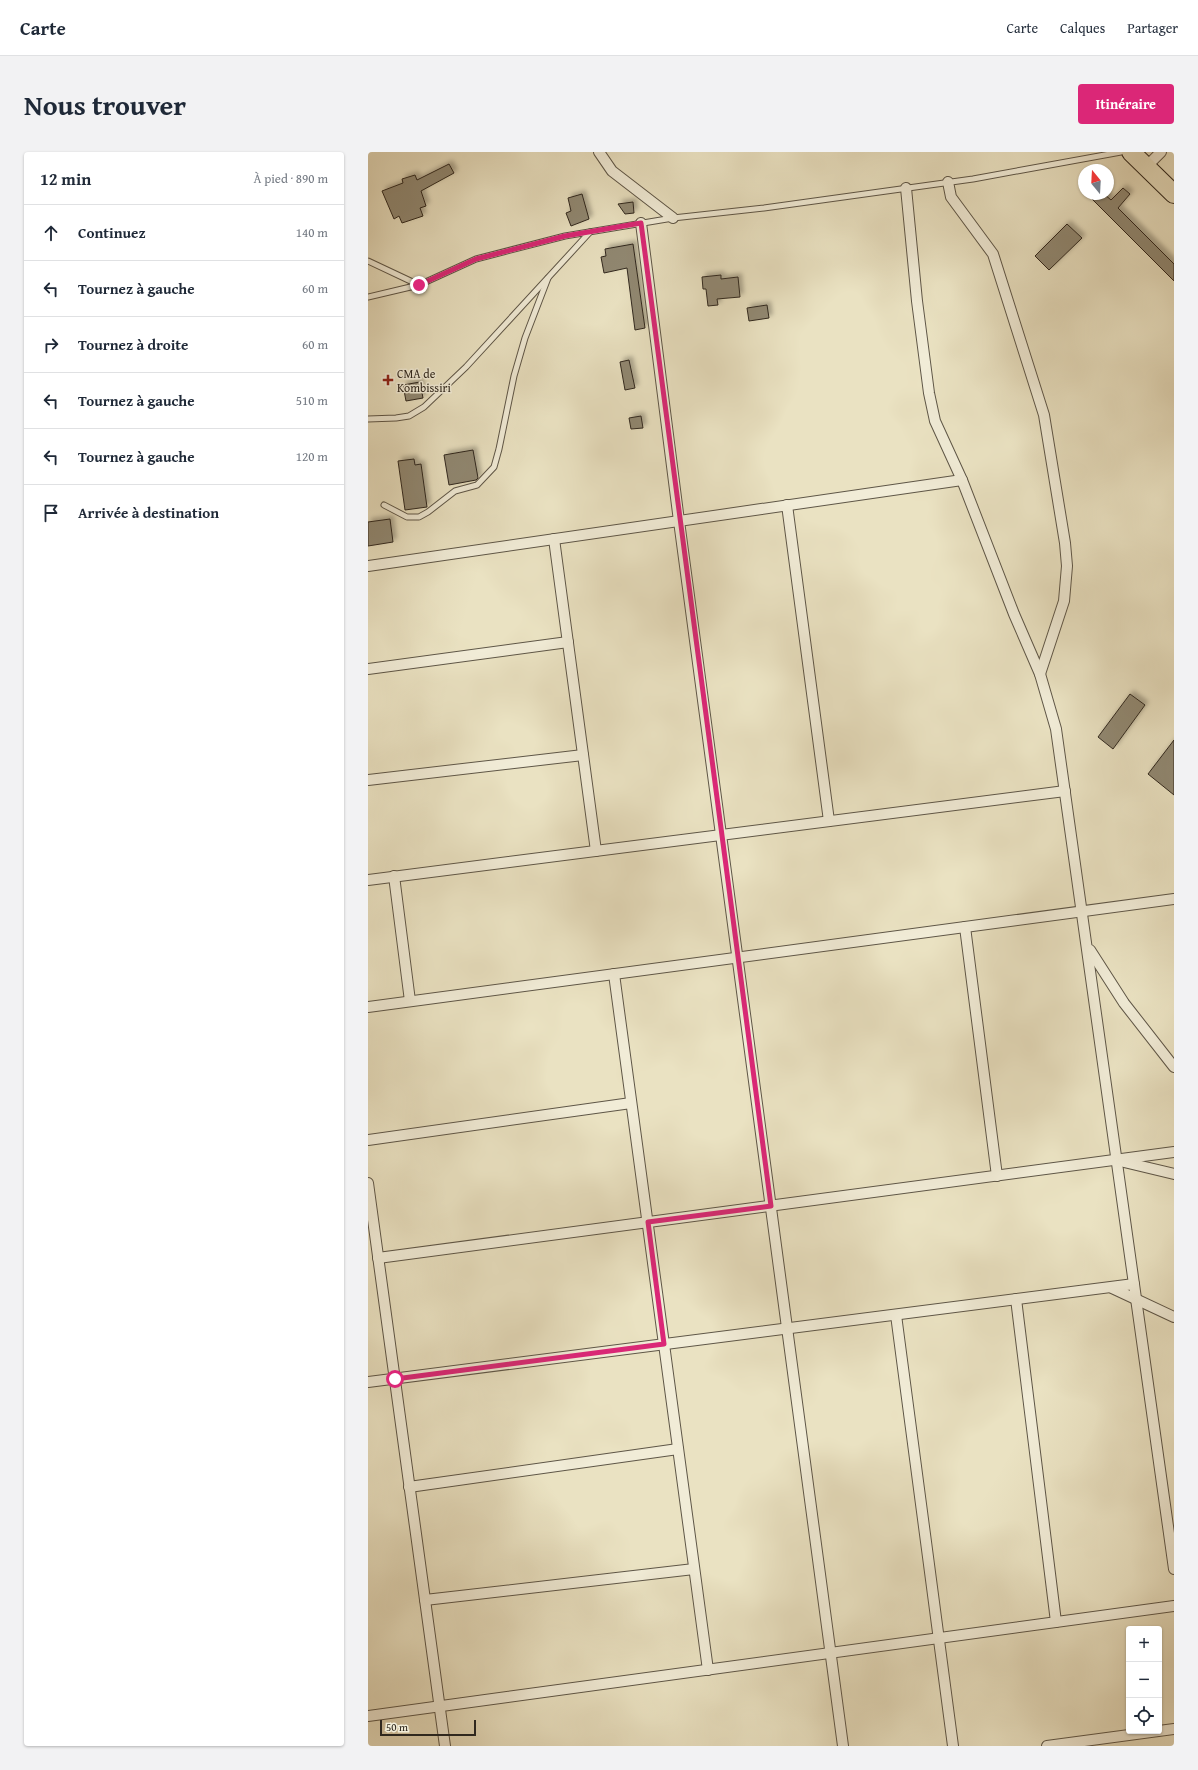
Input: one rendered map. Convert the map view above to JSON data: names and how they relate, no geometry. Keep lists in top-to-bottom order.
{
  "places": {
    "health": ["CMA de Kombissiri"]
  },
  "scale_bar": "50 m",
  "north": "top",
  "page": {
    "header": "Carte",
    "nav": ["Carte", "Calques", "Partager"],
    "title": "Nous trouver",
    "buttons": "Itinéraire",
    "heading": ["12 min", "À pied · 890 m"],
    "list": [
      ["Continuez", "140 m"],
      ["Tournez à gauche", "60 m"],
      ["Tournez à droite", "60 m"],
      ["Tournez à gauche", "510 m"],
      ["Tournez à gauche", "120 m"],
      "Arrivée à destination"
    ],
    "map_buttons": ["+", "−"],
    "scale": "50 m"
  }
}
